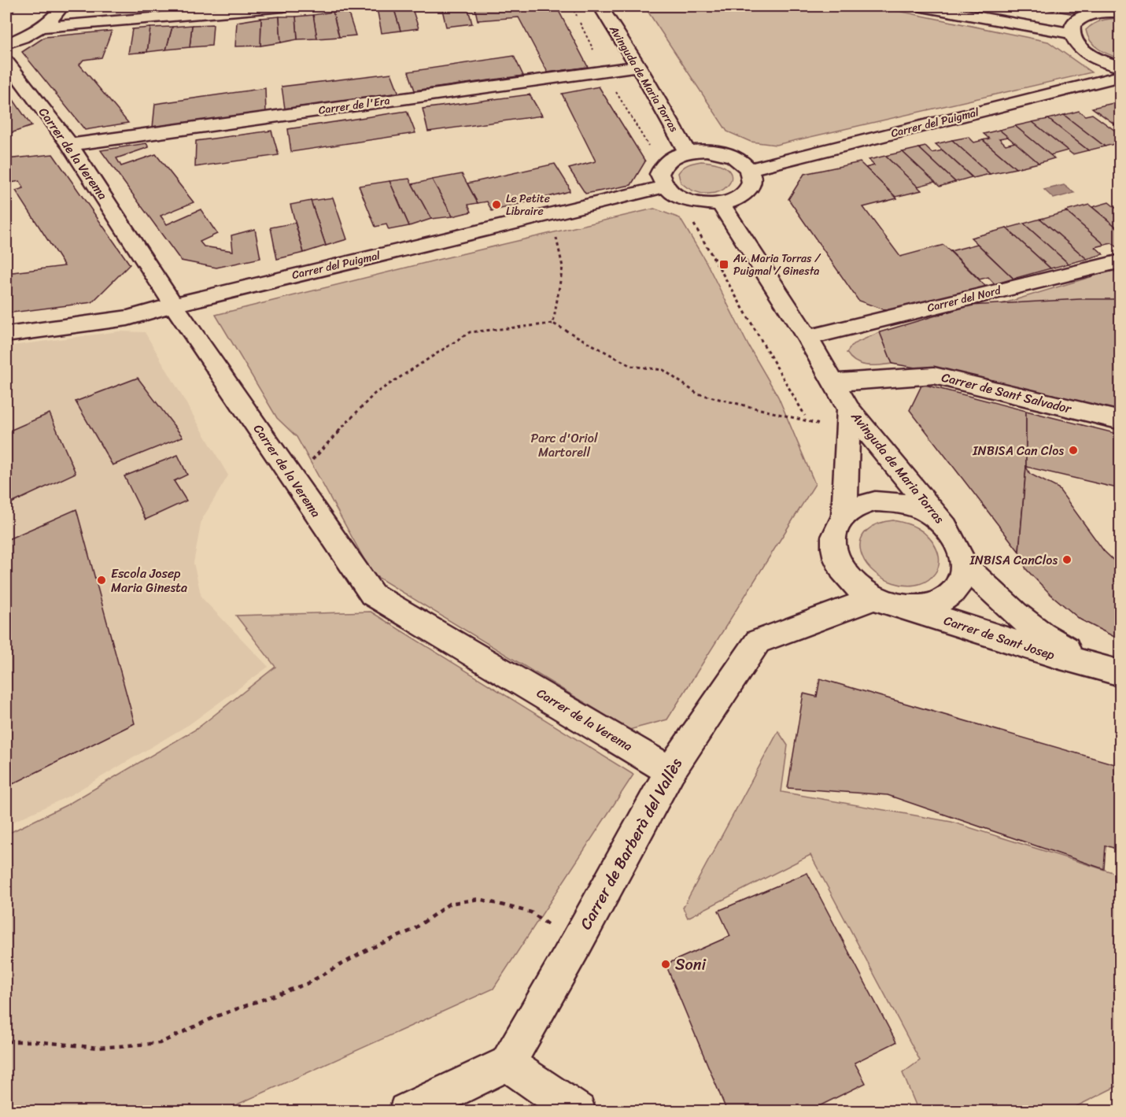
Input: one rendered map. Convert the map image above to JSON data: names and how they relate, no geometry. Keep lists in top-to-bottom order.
{
  "streets": {
    "street": [
      "Avinguda de Maria Torras",
      "Carrer de l'Era",
      "Carrer del Puigmal",
      "Carrer de la Verema",
      "Carrer del Nord",
      "Carrer de Sant Salvador",
      "Carrer de Sant Josep",
      "Carrer de Barberà del Vallès"
    ]
  },
  "crossings": [
    ["Avinguda de Maria Torras", "Carrer de l'Era"],
    ["Avinguda de Maria Torras", "Carrer del Puigmal"],
    ["Avinguda de Maria Torras", "Carrer del Nord"],
    ["Avinguda de Maria Torras", "Carrer de Sant Salvador"],
    ["Avinguda de Maria Torras", "Carrer de Sant Josep"],
    ["Avinguda de Maria Torras", "Carrer de Barberà del Vallès"],
    ["Carrer de l'Era", "Carrer de la Verema"],
    ["Carrer del Puigmal", "Carrer de la Verema"],
    ["Carrer de la Verema", "Carrer de Barberà del Vallès"],
    ["Carrer de Sant Josep", "Carrer de Barberà del Vallès"]
  ],
  "parks": ["Parc d'Oriol Martorell"],
  "places": {
    "other": [
      "Le Petite Libraire",
      "INBISA Can Clos",
      "INBISA CanClos",
      "Escola Josep Maria Ginesta",
      "Soni"
    ],
    "transit": ["Av. Maria Torras / Puigmal / Ginesta"]
  }
}
